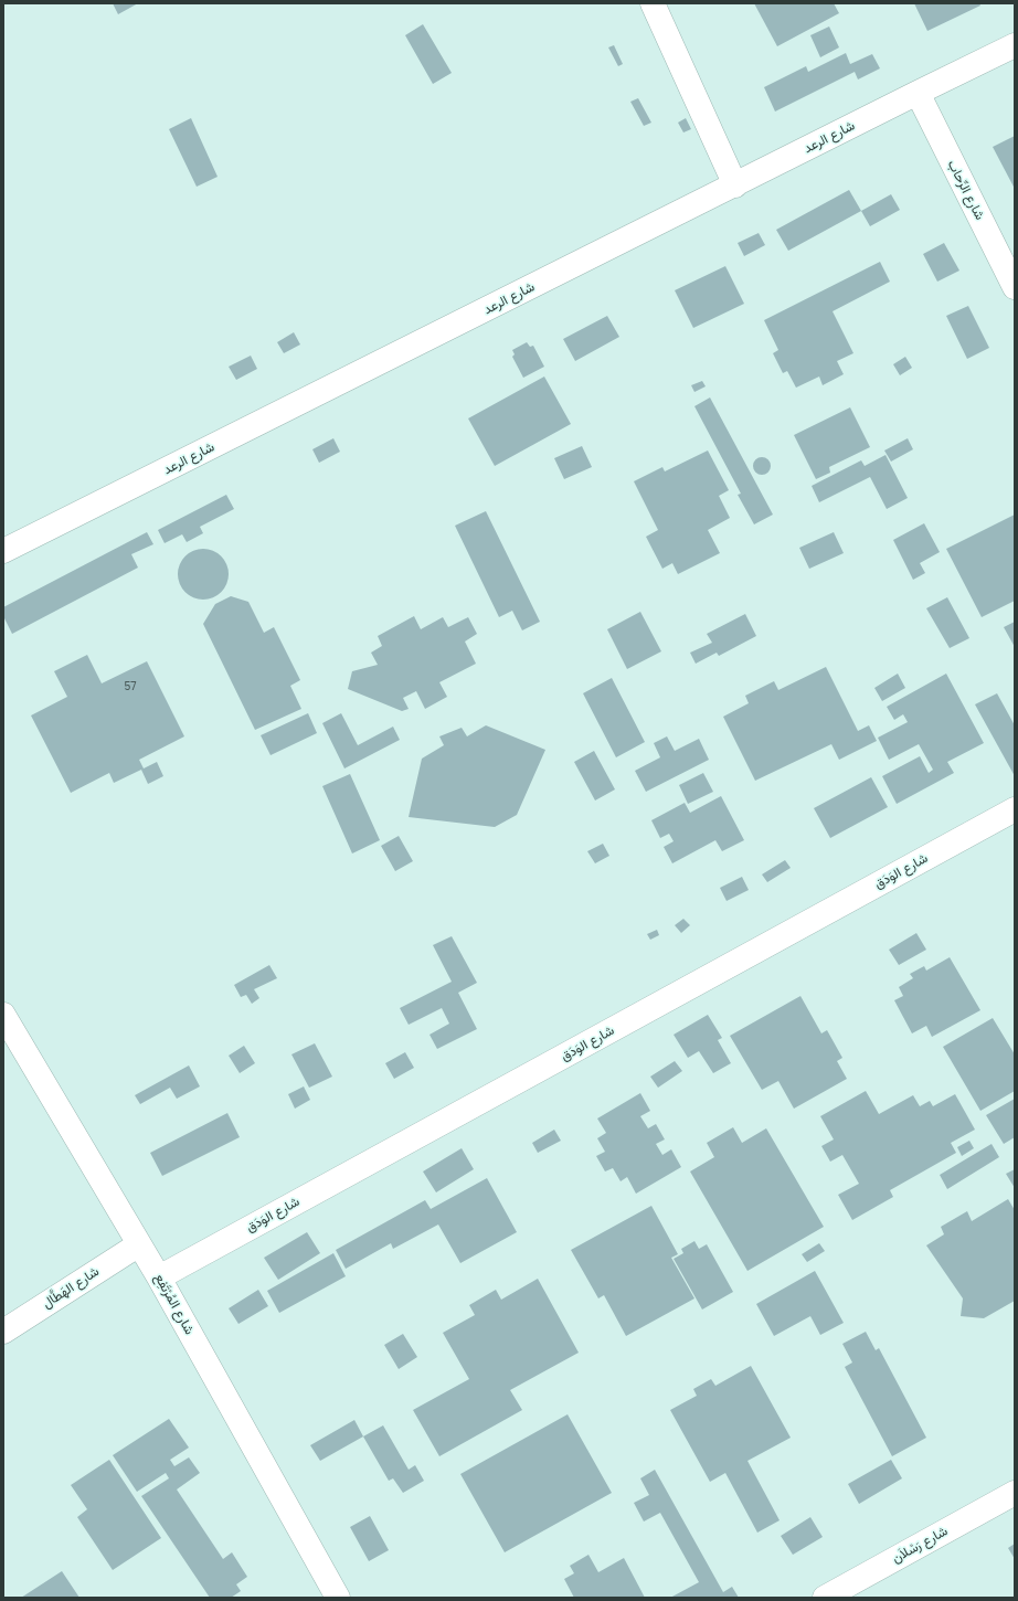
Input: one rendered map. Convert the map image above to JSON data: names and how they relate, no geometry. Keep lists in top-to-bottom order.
{
  "streets": {
    "street": [
      "شارع الرعد",
      "شارع الرِّحاب",
      "شارع الوَدَق",
      "شارع الهَطَّال",
      "شارع المُرْتَفِع",
      "شارع رَسْلاَن"
    ]
  },
  "crossings": [
    ["شارع الرعد", "شارع الرِّحاب"],
    ["شارع الوَدَق", "شارع المُرْتَفِع"],
    ["شارع الهَطَّال", "شارع المُرْتَفِع"]
  ],
  "house_numbers": ["57"]
}
